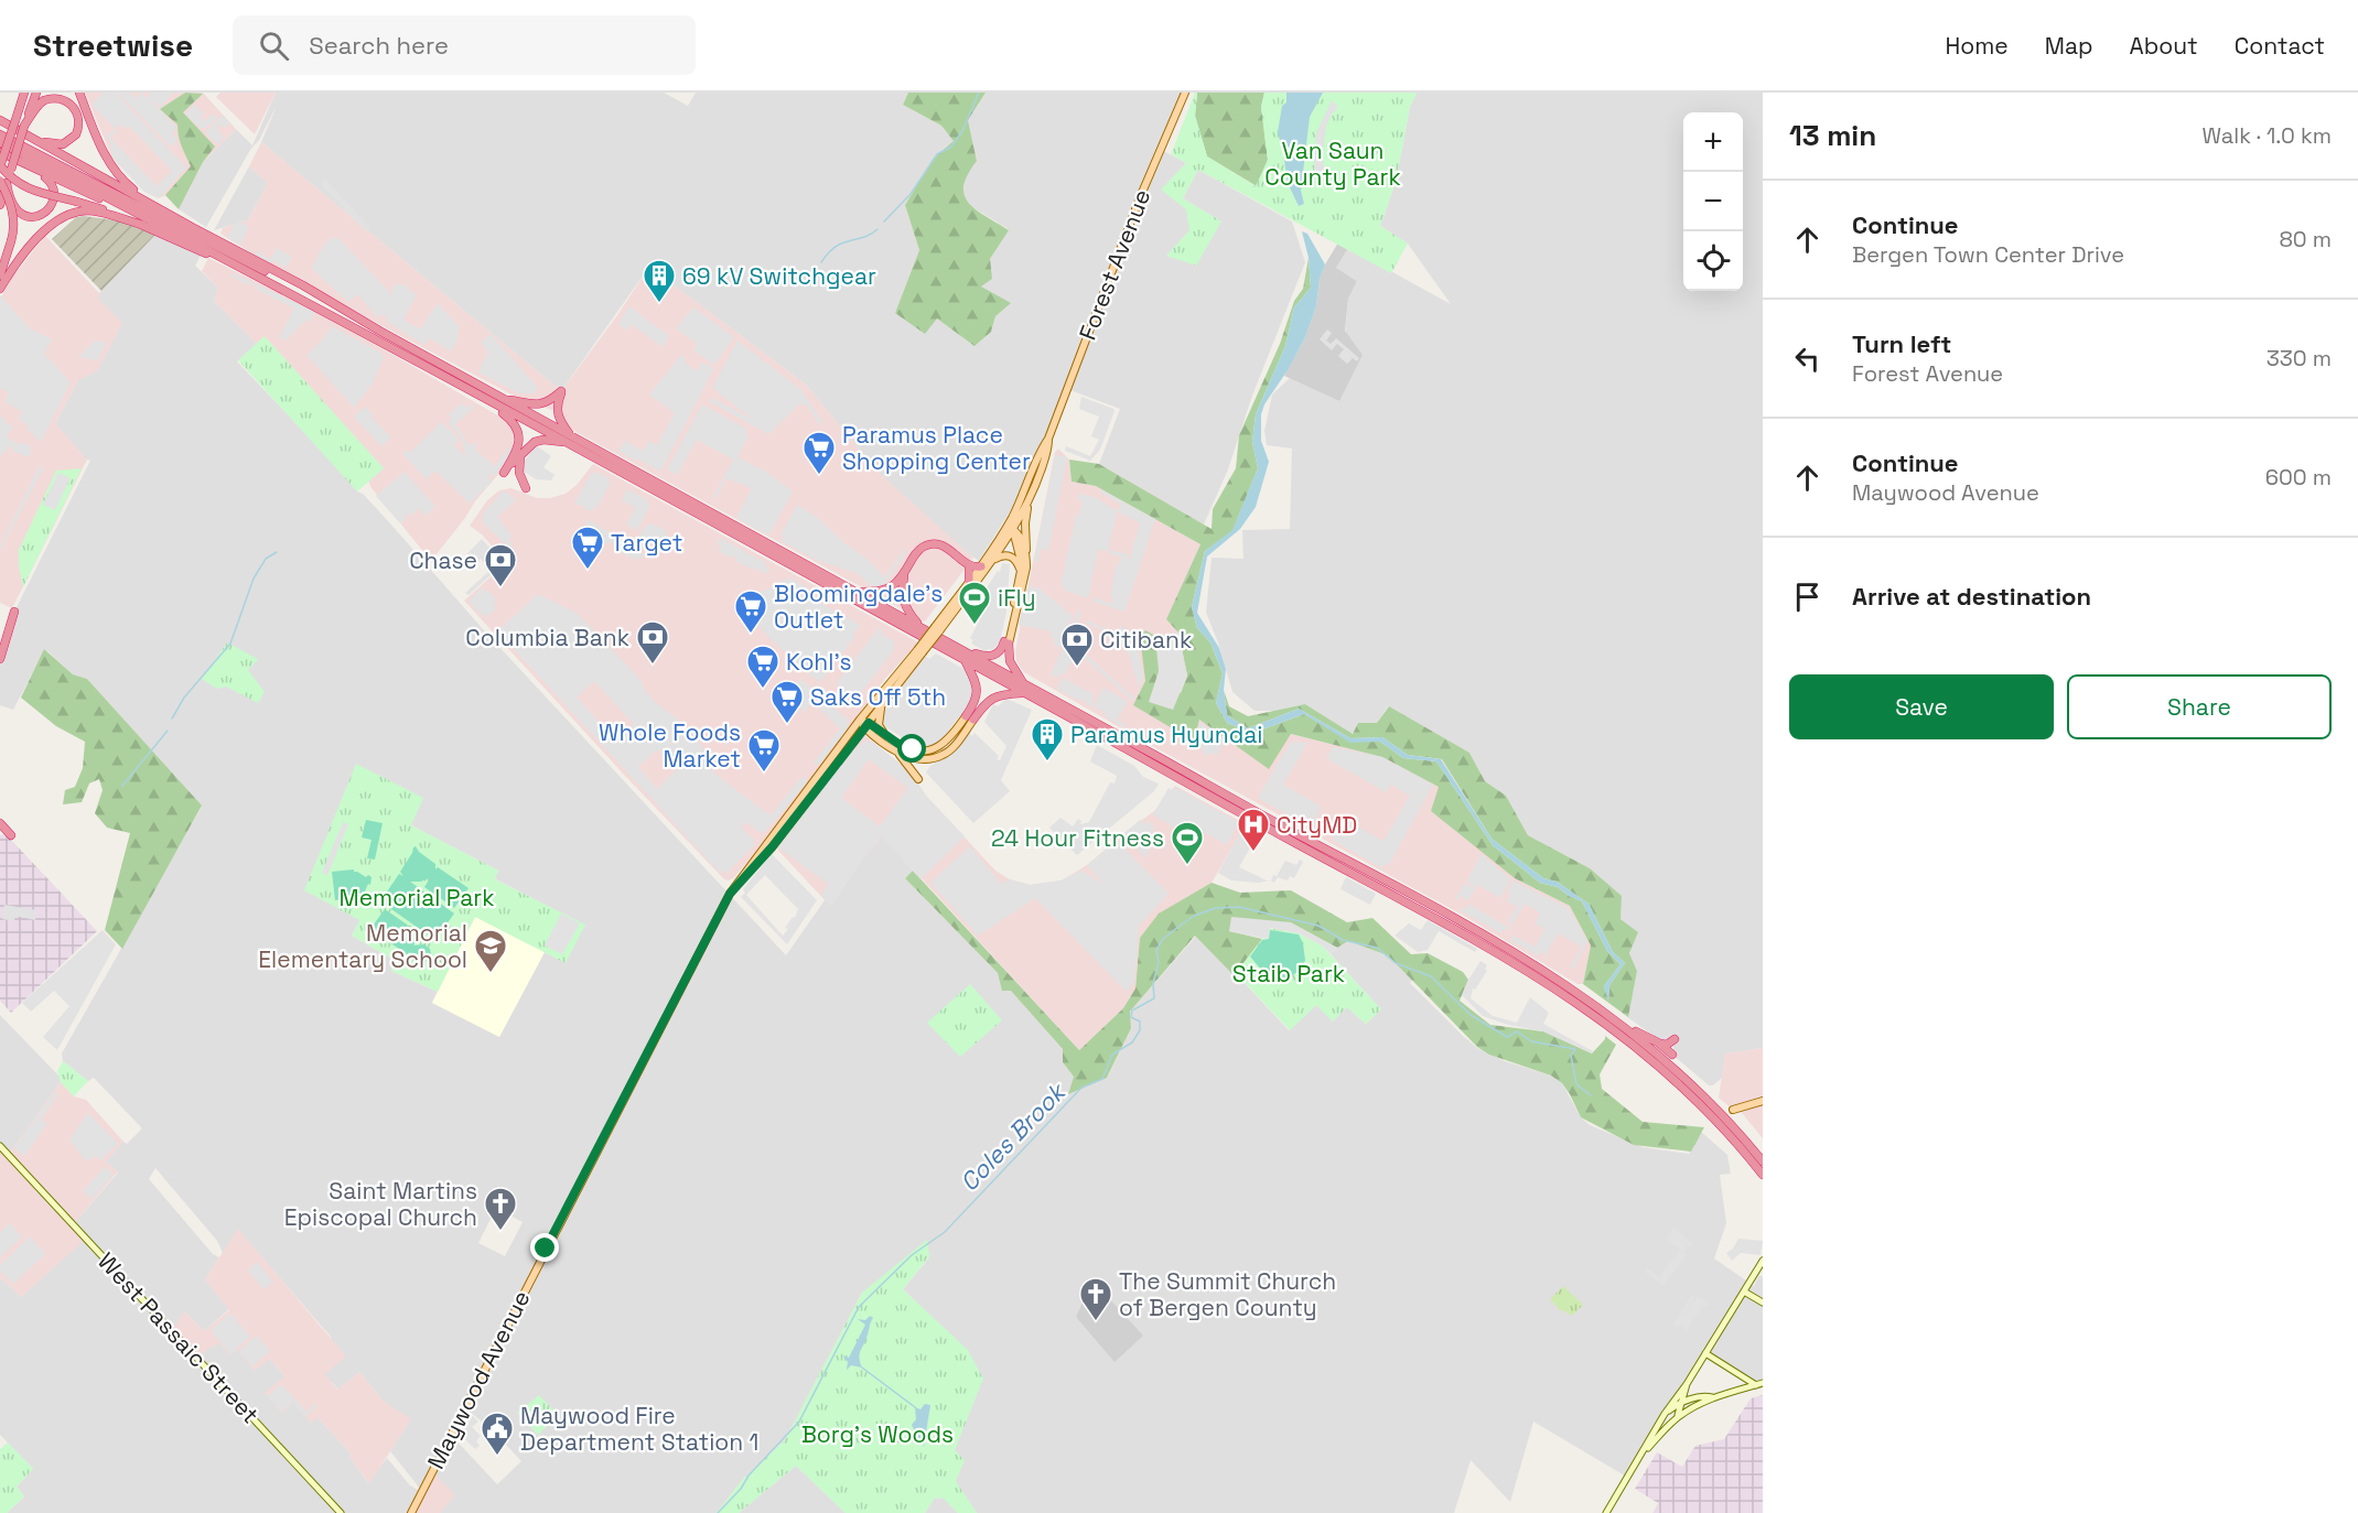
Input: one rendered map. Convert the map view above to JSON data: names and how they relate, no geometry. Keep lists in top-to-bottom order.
{
  "streets": {
    "main road": ["Forest Avenue", "West Passaic Street", "Maywood Avenue"]
  },
  "crossings": [
    ["Forest Avenue", "Maywood Avenue"]
  ],
  "water": ["Coles Brook"],
  "parks": [
    "Van Saun County Park",
    "Memorial Park",
    "Staib Park",
    "Borg's Woods"
  ],
  "places": {
    "building": ["69 kV Switchgear", "Paramus Hyundai"],
    "supermarket": [
      "Paramus Place Shopping Center",
      "Target",
      "Bloomingdale's Outlet",
      "Kohl's",
      "Saks Off 5th",
      "Whole Foods Market"
    ],
    "bank": ["Chase", "Columbia Bank", "Citibank"],
    "sports": ["iFly", "24 Hour Fitness"],
    "hospital": ["CityMD"],
    "school or university": ["Memorial Elementary School"],
    "church": ["Saint Martins Episcopal Church", "The Summit Church of Bergen County"],
    "public building": ["Maywood Fire Department Station 1"]
  },
  "page": {
    "header": "Streetwise",
    "search": "Search here",
    "nav": [
      "Home",
      "Map",
      "About",
      "Contact"
    ],
    "heading": ["13 min", "Walk · 1.0 km"],
    "map_buttons": ["+", "−"],
    "list": [
      ["Continue", "Bergen Town Center Drive", "80 m"],
      ["Turn left", "Forest Avenue", "330 m"],
      ["Continue", "Maywood Avenue", "600 m"],
      "Arrive at destination"
    ],
    "buttons": ["Save", "Share"]
  }
}
